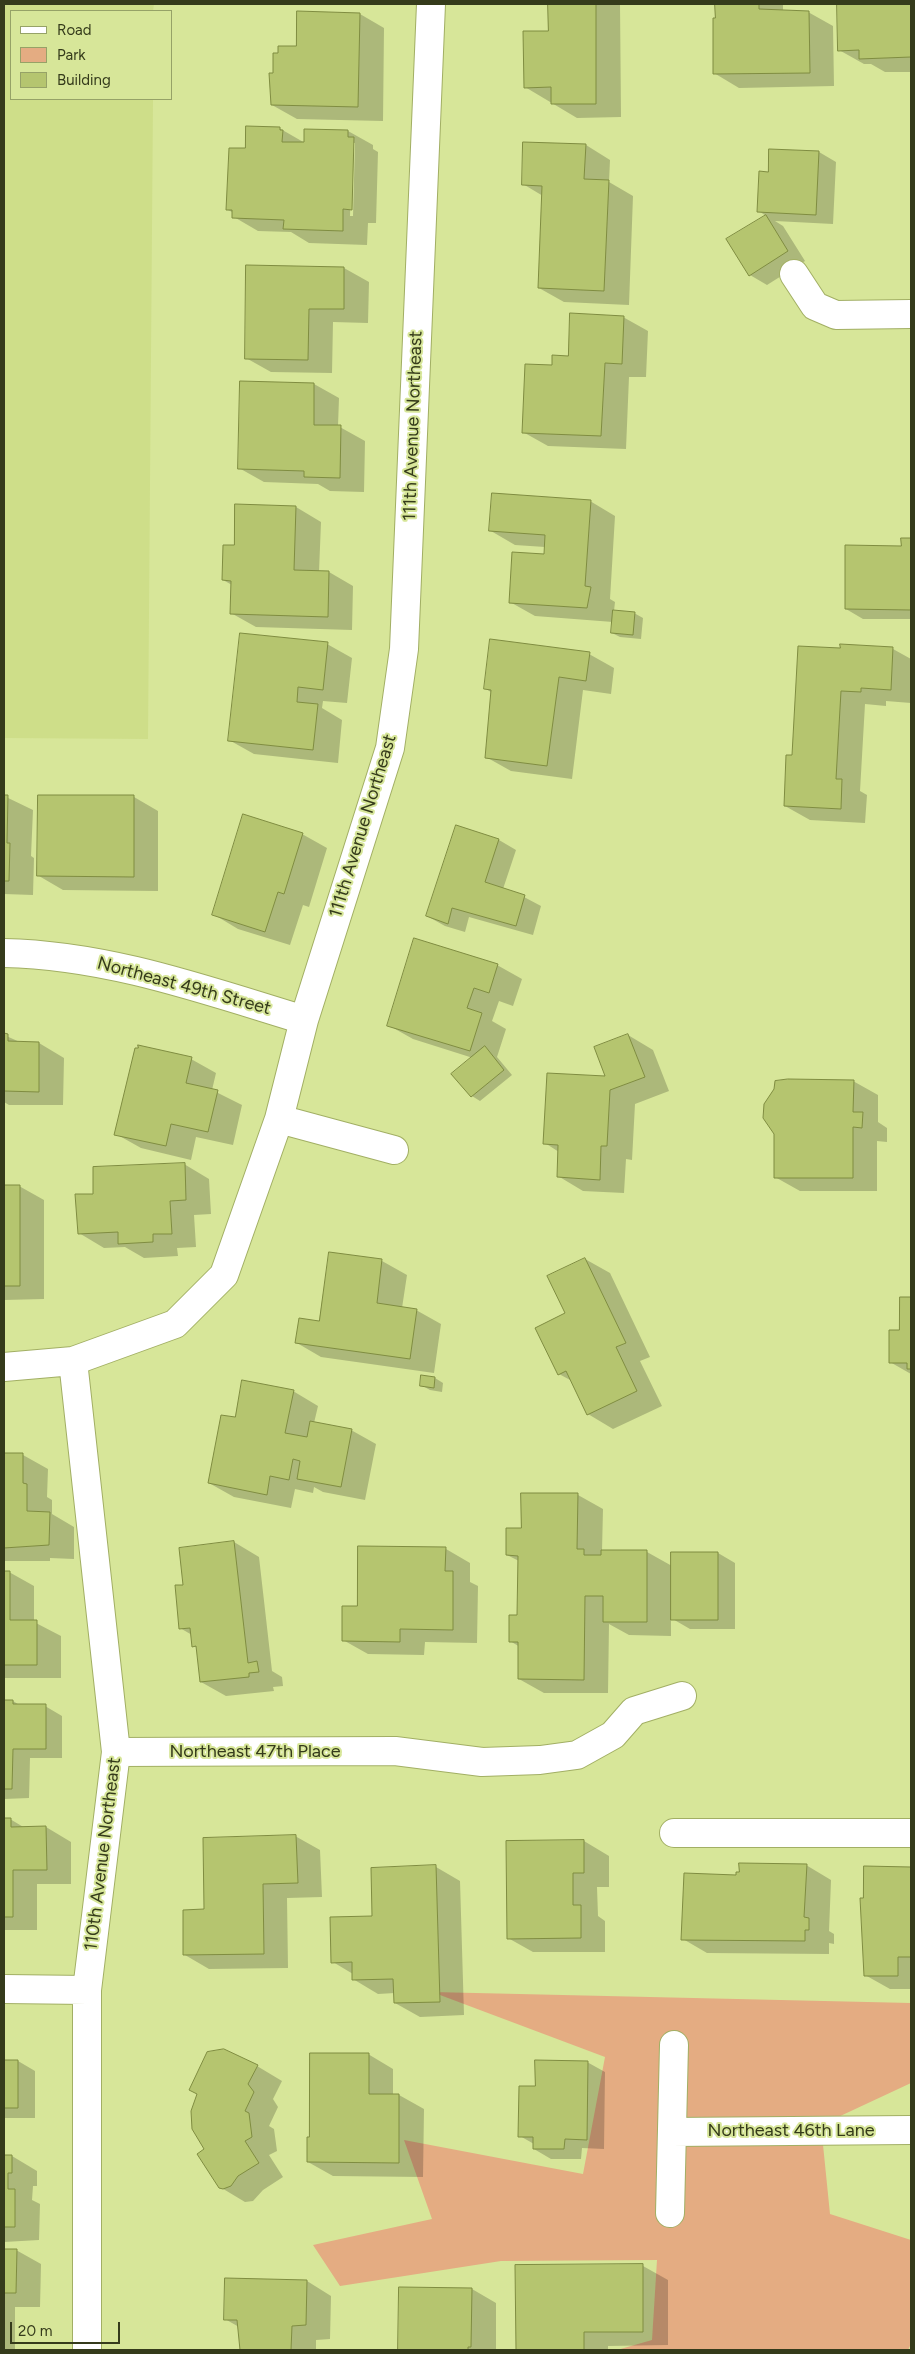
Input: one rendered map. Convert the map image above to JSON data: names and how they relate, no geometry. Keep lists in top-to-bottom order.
{
  "streets": {
    "street": [
      "111th Avenue Northeast",
      "Northeast 49th Street",
      "Northeast 47th Place",
      "110th Avenue Northeast",
      "Northeast 46th Lane"
    ]
  },
  "crossings": [
    ["111th Avenue Northeast", "Northeast 49th Street"],
    ["111th Avenue Northeast", "110th Avenue Northeast"],
    ["Northeast 47th Place", "110th Avenue Northeast"]
  ],
  "legend": ["Road", "Park", "Building"],
  "scale_bar": "20 m"
}
